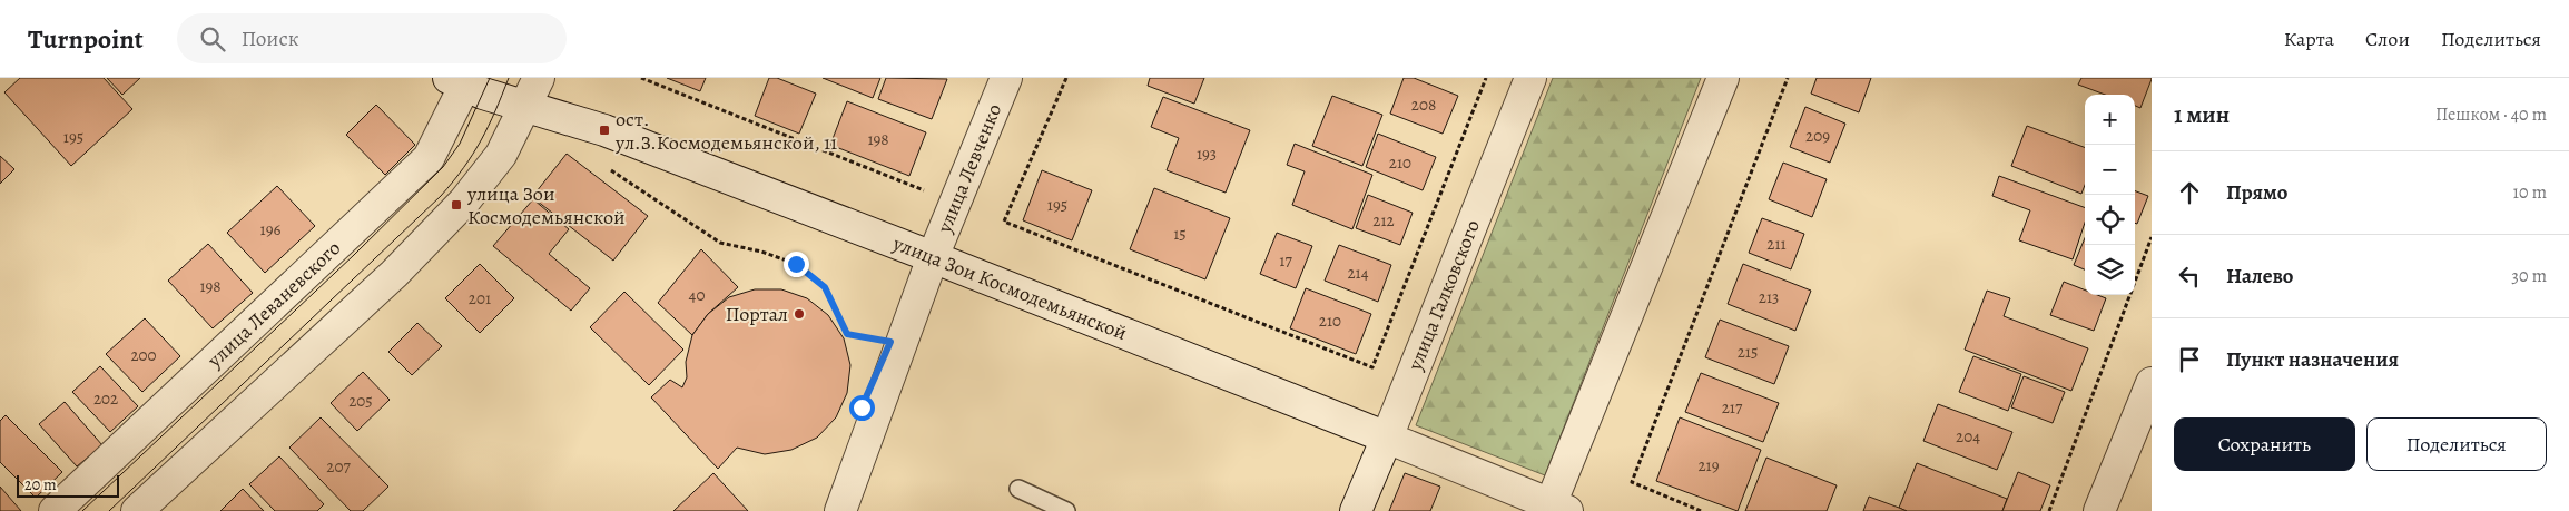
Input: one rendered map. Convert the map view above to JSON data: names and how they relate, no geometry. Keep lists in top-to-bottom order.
{
  "streets": {
    "street": [
      "улица Левченко",
      "улица Зои Космодемьянской",
      "улица Галковского",
      "улица Леваневского"
    ]
  },
  "crossings": [
    ["улица Левченко", "улица Зои Космодемьянской"],
    ["улица Зои Космодемьянской", "улица Галковского"],
    ["улица Зои Космодемьянской", "улица Леваневского"]
  ],
  "places": {
    "transit": ["ост. ул.З.Космодемьянской, 11", "улица Зои Космодемьянской"],
    "other": ["Портал"]
  },
  "house_numbers": [
    "208",
    "209",
    "195",
    "198",
    "193",
    "210",
    "195",
    "212",
    "196",
    "15",
    "211",
    "17",
    "214",
    "198",
    "40",
    "213",
    "201",
    "210",
    "215",
    "200",
    "202",
    "205",
    "217",
    "204",
    "219",
    "207"
  ],
  "scale_bar": "20 m",
  "page": {
    "header": "Turnpoint",
    "search": "Поиск",
    "nav": ["Карта", "Слои", "Поделиться"],
    "heading": ["1 мин", "Пешком · 40 m"],
    "map_buttons": ["+", "−"],
    "list": [
      ["Прямо", "10 m"],
      ["Налево", "30 m"],
      "Пункт назначения"
    ],
    "buttons": ["Сохранить", "Поделиться"],
    "scale": "20 m"
  }
}
